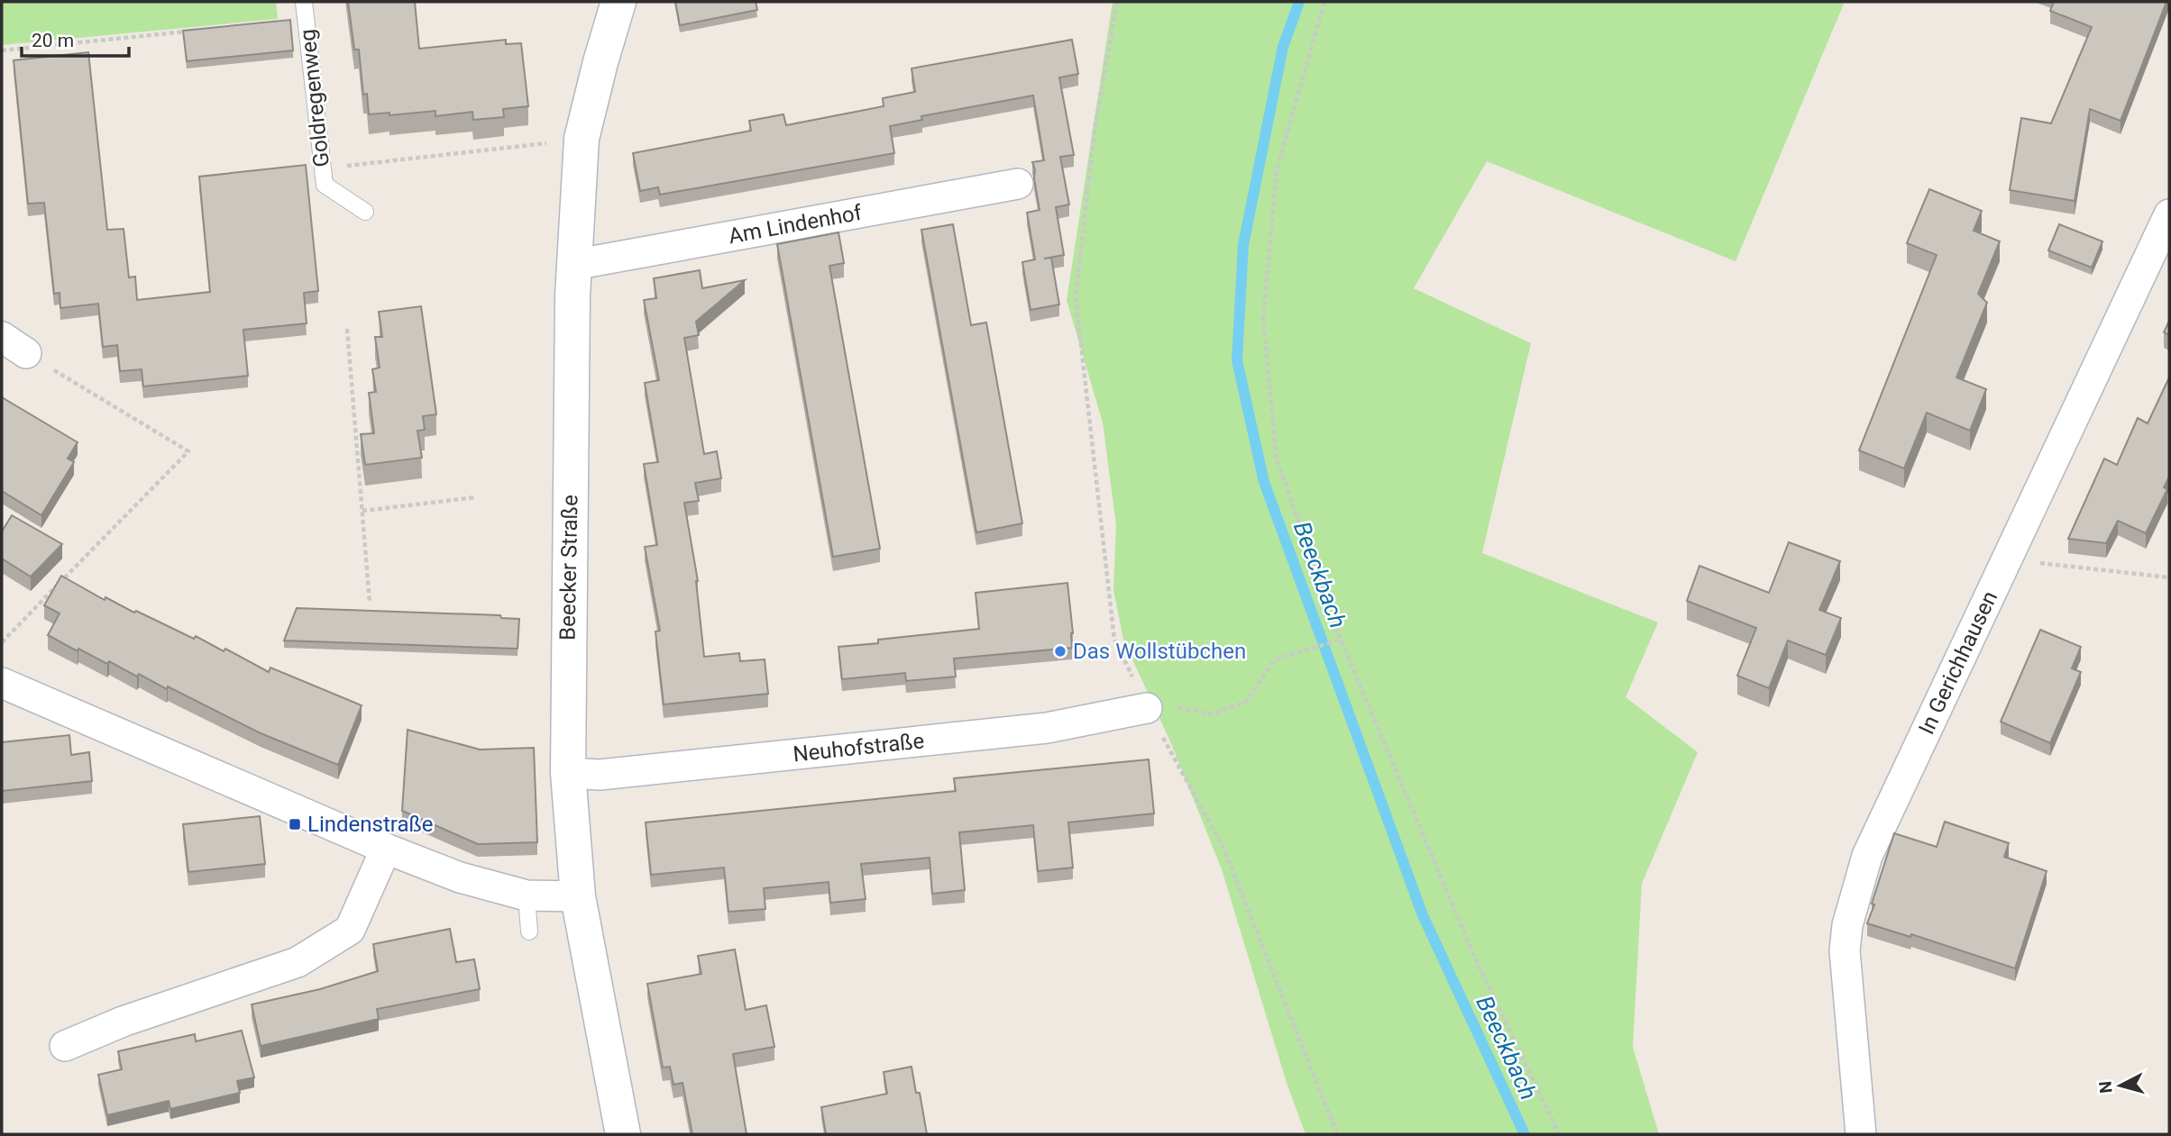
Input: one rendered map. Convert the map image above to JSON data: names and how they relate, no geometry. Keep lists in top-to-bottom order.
{
  "streets": {
    "street": [
      "Am Lindenhof",
      "Beecker Straße",
      "In Gerichhausen",
      "Neuhofstraße"
    ],
    "lane": ["Goldregenweg"]
  },
  "crossings": [
    ["Am Lindenhof", "Beecker Straße"],
    ["Beecker Straße", "Neuhofstraße"]
  ],
  "water": ["Beeckbach"],
  "places": {
    "other": ["Das Wollstübchen"],
    "transit": ["Lindenstraße"]
  },
  "scale_bar": "20 m",
  "north": "left"
}
